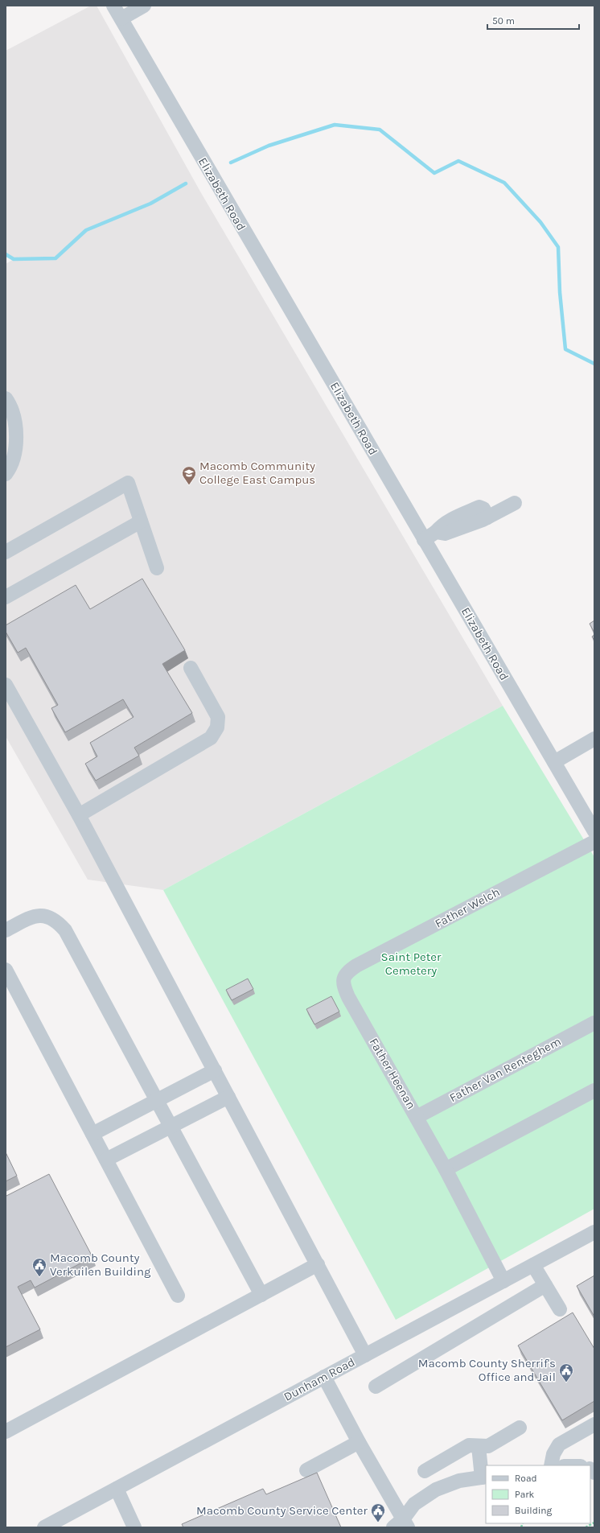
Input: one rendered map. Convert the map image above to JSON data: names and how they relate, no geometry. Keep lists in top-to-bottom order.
{
  "streets": {
    "street": [
      "Elizabeth Road",
      "Father Welch",
      "Father Van Renteghem",
      "Father Heenan",
      "Dunham Road"
    ]
  },
  "crossings": [
    ["Father Welch", "Father Heenan"],
    ["Father Van Renteghem", "Father Heenan"],
    ["Father Heenan", "Dunham Road"]
  ],
  "parks": ["Saint Peter Cemetery"],
  "places": {
    "school or university": ["Macomb Community College East Campus"],
    "public building": ["Macomb County Verkuilen Building", "Macomb County Sherrif's Office and Jail", "Macomb County Service Center"]
  },
  "legend": ["Road", "Park", "Building"],
  "scale_bar": "50 m"
}
